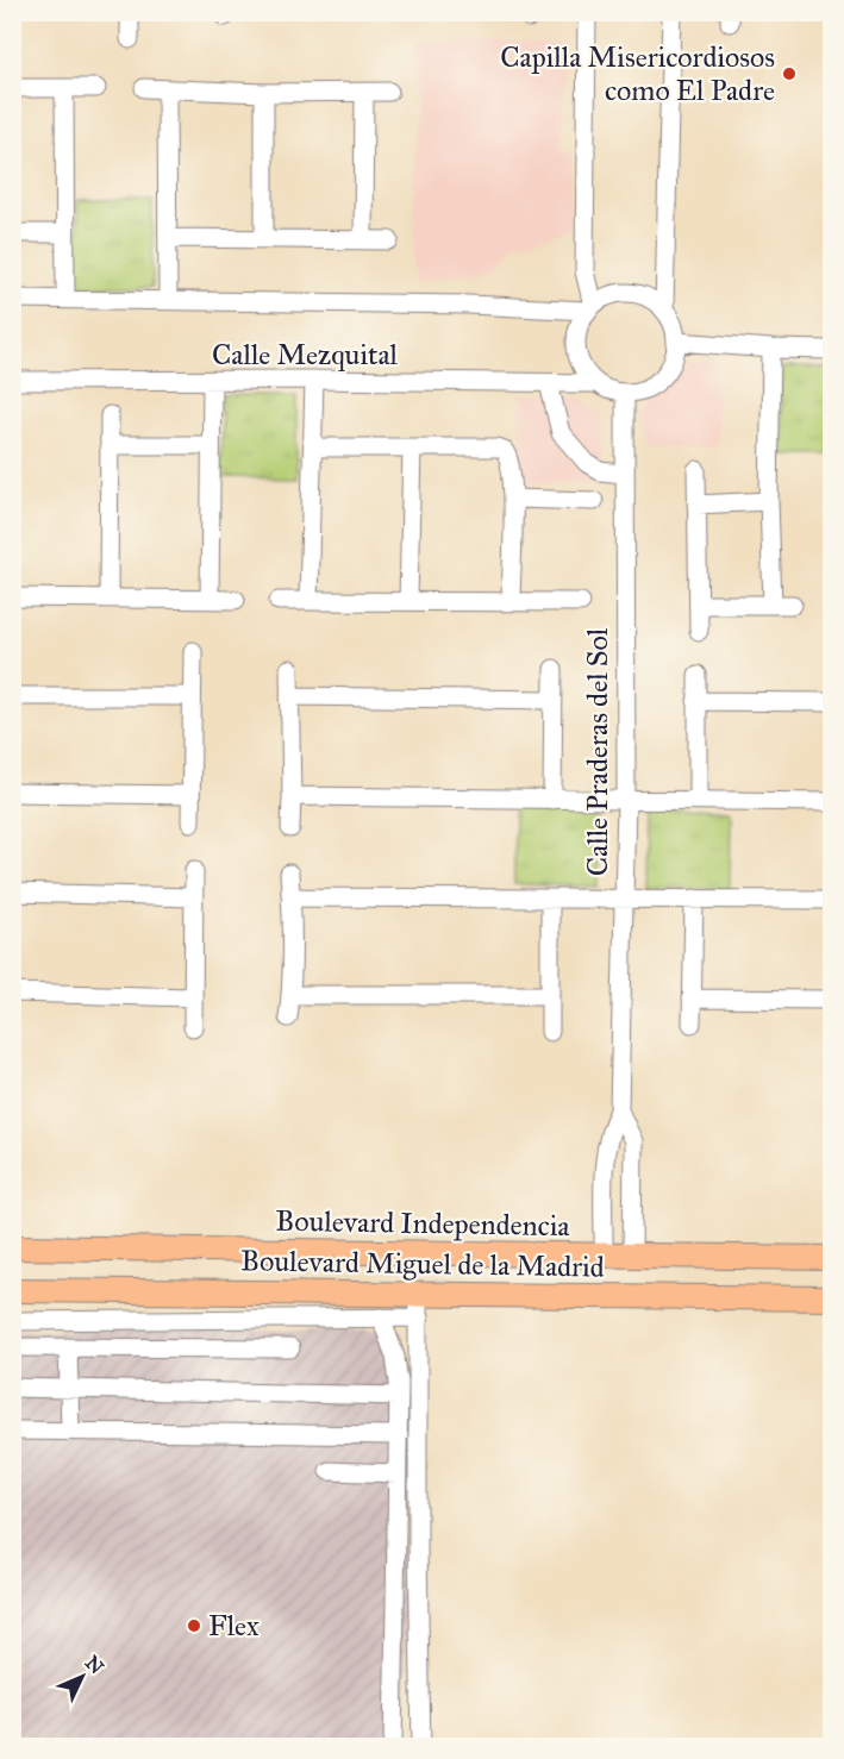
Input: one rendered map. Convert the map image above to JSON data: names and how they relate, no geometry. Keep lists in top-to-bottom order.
{
  "streets": {
    "main road": ["Boulevard Independencia", "Boulevard Miguel de la Madrid"],
    "street": ["Calle Mezquital", "Calle Praderas del Sol"]
  },
  "crossings": [
    ["Calle Mezquital", "Calle Praderas del Sol"]
  ],
  "places": ["Capilla Misericordiosos como El Padre", "Flex"],
  "north": "top right"
}
